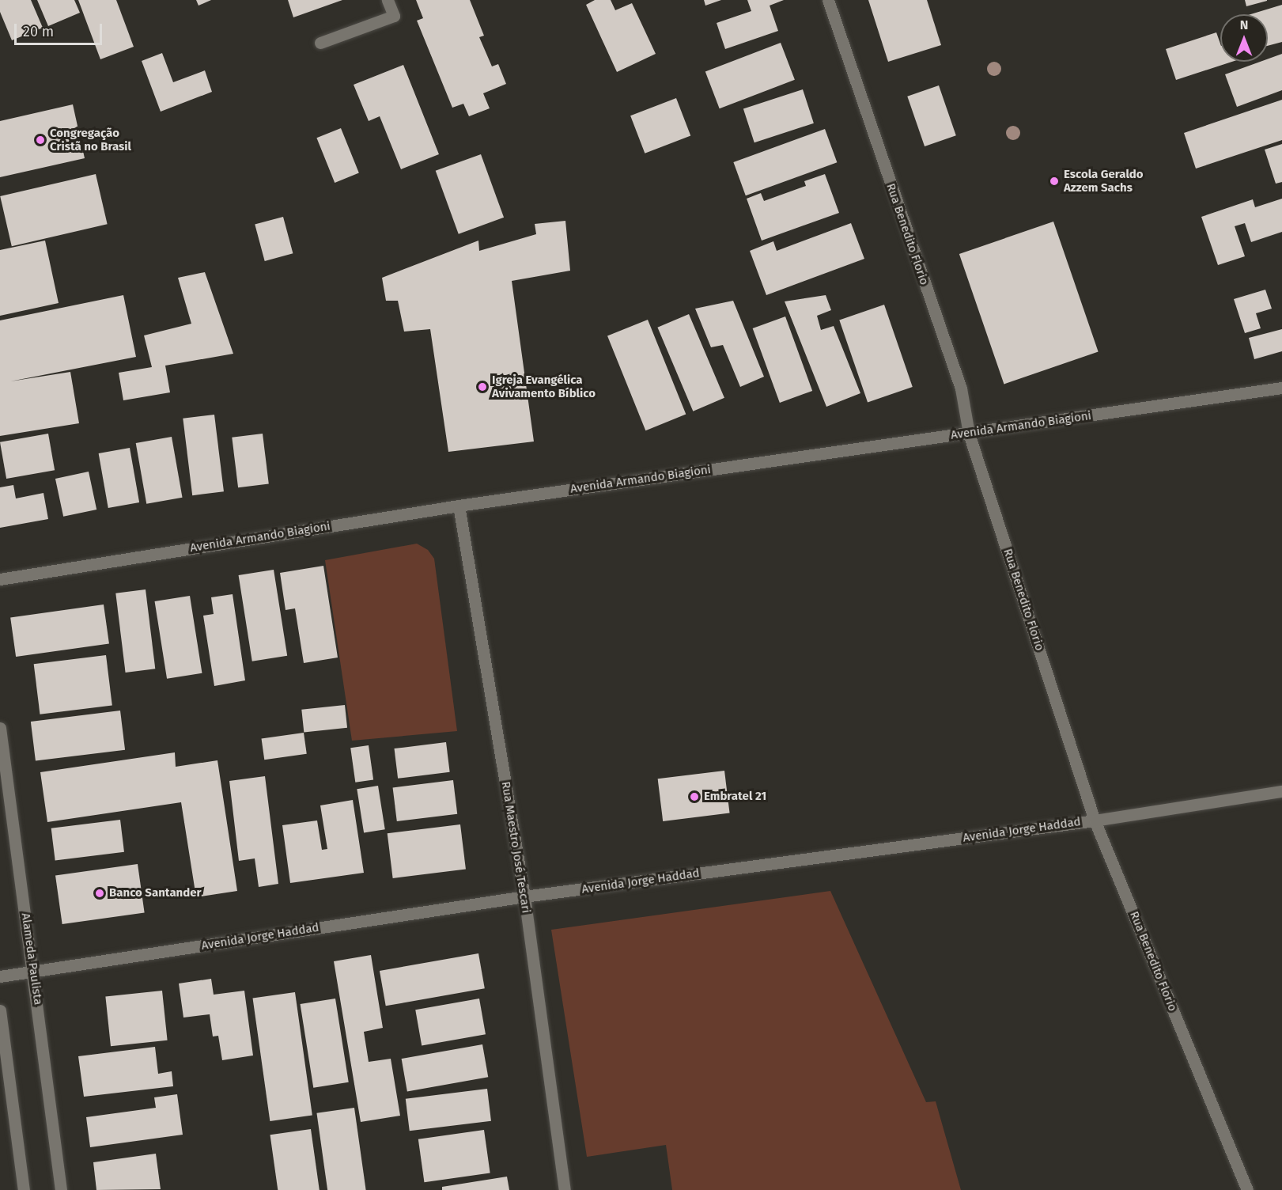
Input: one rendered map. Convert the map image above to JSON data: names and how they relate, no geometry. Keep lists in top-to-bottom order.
{
  "streets": {
    "street": [
      "Rua Benedito Florio",
      "Avenida Armando Biagioni",
      "Avenida Jorge Haddad",
      "Rua Maestro José Tescari",
      "Alameda Paulista"
    ]
  },
  "crossings": [
    ["Rua Benedito Florio", "Avenida Armando Biagioni"],
    ["Rua Benedito Florio", "Avenida Jorge Haddad"],
    ["Avenida Armando Biagioni", "Rua Maestro José Tescari"],
    ["Avenida Jorge Haddad", "Rua Maestro José Tescari"],
    ["Avenida Jorge Haddad", "Alameda Paulista"]
  ],
  "places": [
    "Congregação Cristã no Brasil",
    "Escola Geraldo Azzem Sachs",
    "Igreja Evangélica Avivamento Bíblico",
    "Embratel 21",
    "Banco Santander"
  ],
  "scale_bar": "20 m",
  "north": "top"
}
